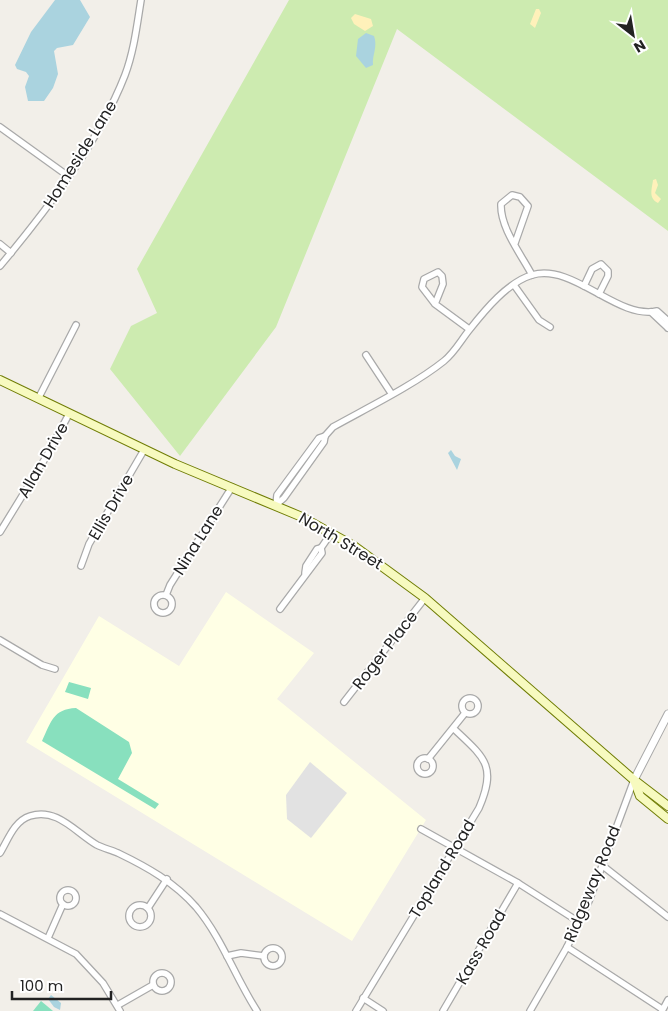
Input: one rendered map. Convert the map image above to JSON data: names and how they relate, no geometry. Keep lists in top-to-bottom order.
{
  "streets": {
    "main road": ["North Street"],
    "street": [
      "Homeside Lane",
      "Allan Drive",
      "Ellis Drive",
      "Nina Lane",
      "Roger Place",
      "Topland Road",
      "Ridgeway Road",
      "Kass Road"
    ]
  },
  "crossings": [
    ["Allan Drive", "North Street"],
    ["Ellis Drive", "North Street"],
    ["Nina Lane", "North Street"],
    ["North Street", "Roger Place"],
    ["North Street", "Ridgeway Road"]
  ],
  "scale_bar": "100 m",
  "north": "bottom right"
}
